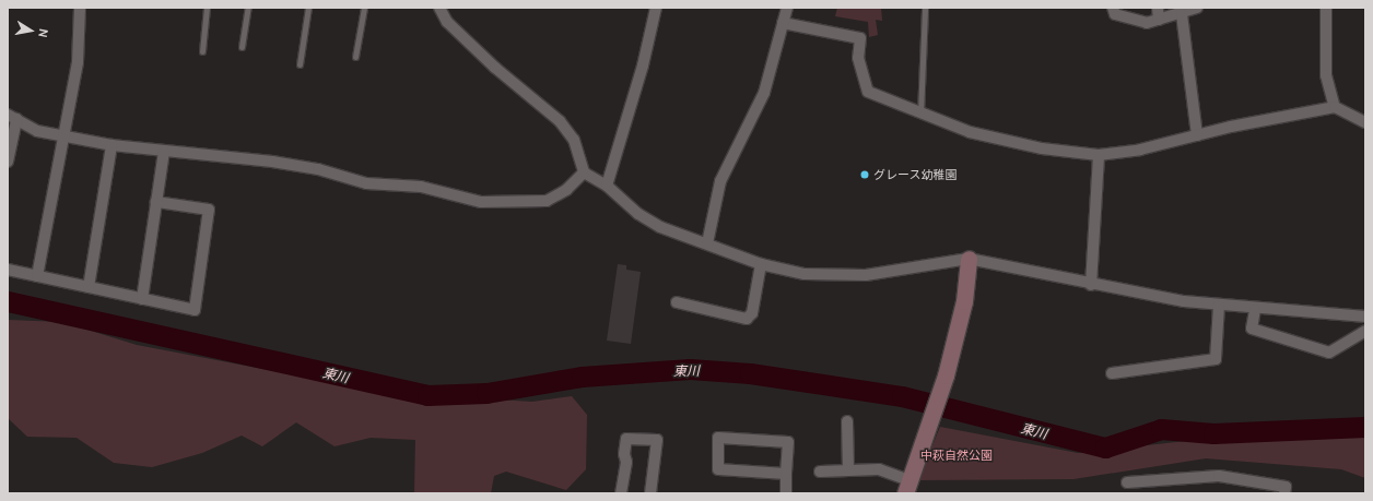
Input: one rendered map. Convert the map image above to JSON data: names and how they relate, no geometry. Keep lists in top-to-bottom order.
{
  "water": ["東川"],
  "parks": ["中萩自然公園"],
  "places": ["グレース幼稚園"],
  "north": "right"
}
